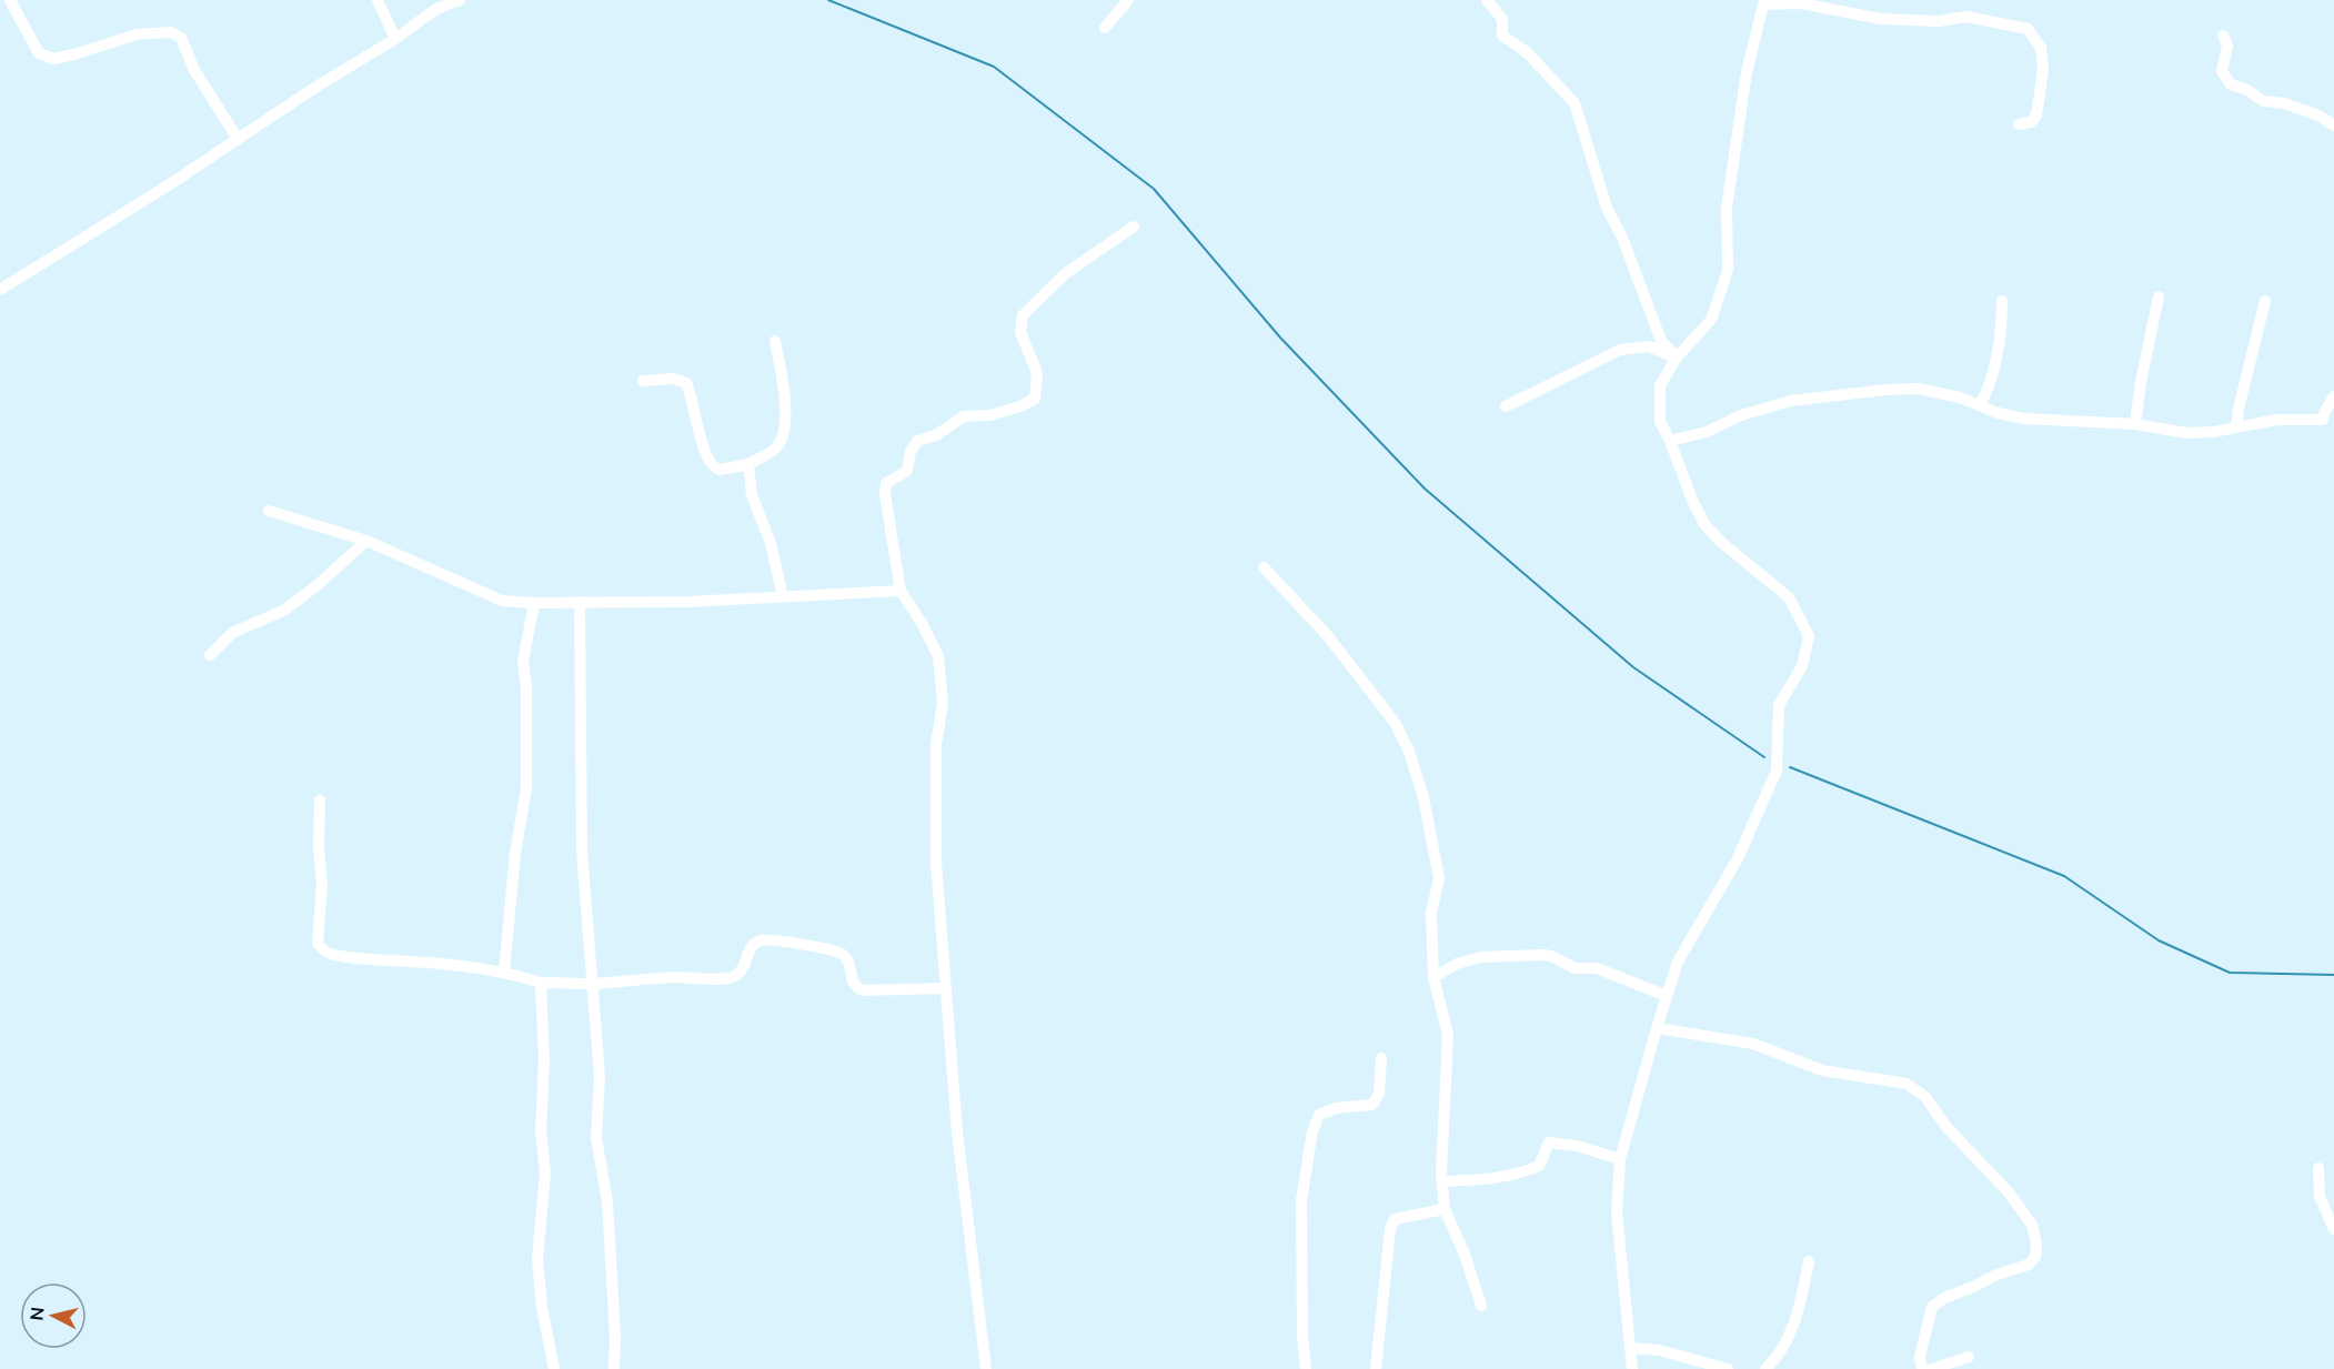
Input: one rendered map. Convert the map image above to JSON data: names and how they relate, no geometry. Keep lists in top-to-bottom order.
{
  "north": "left"
}
